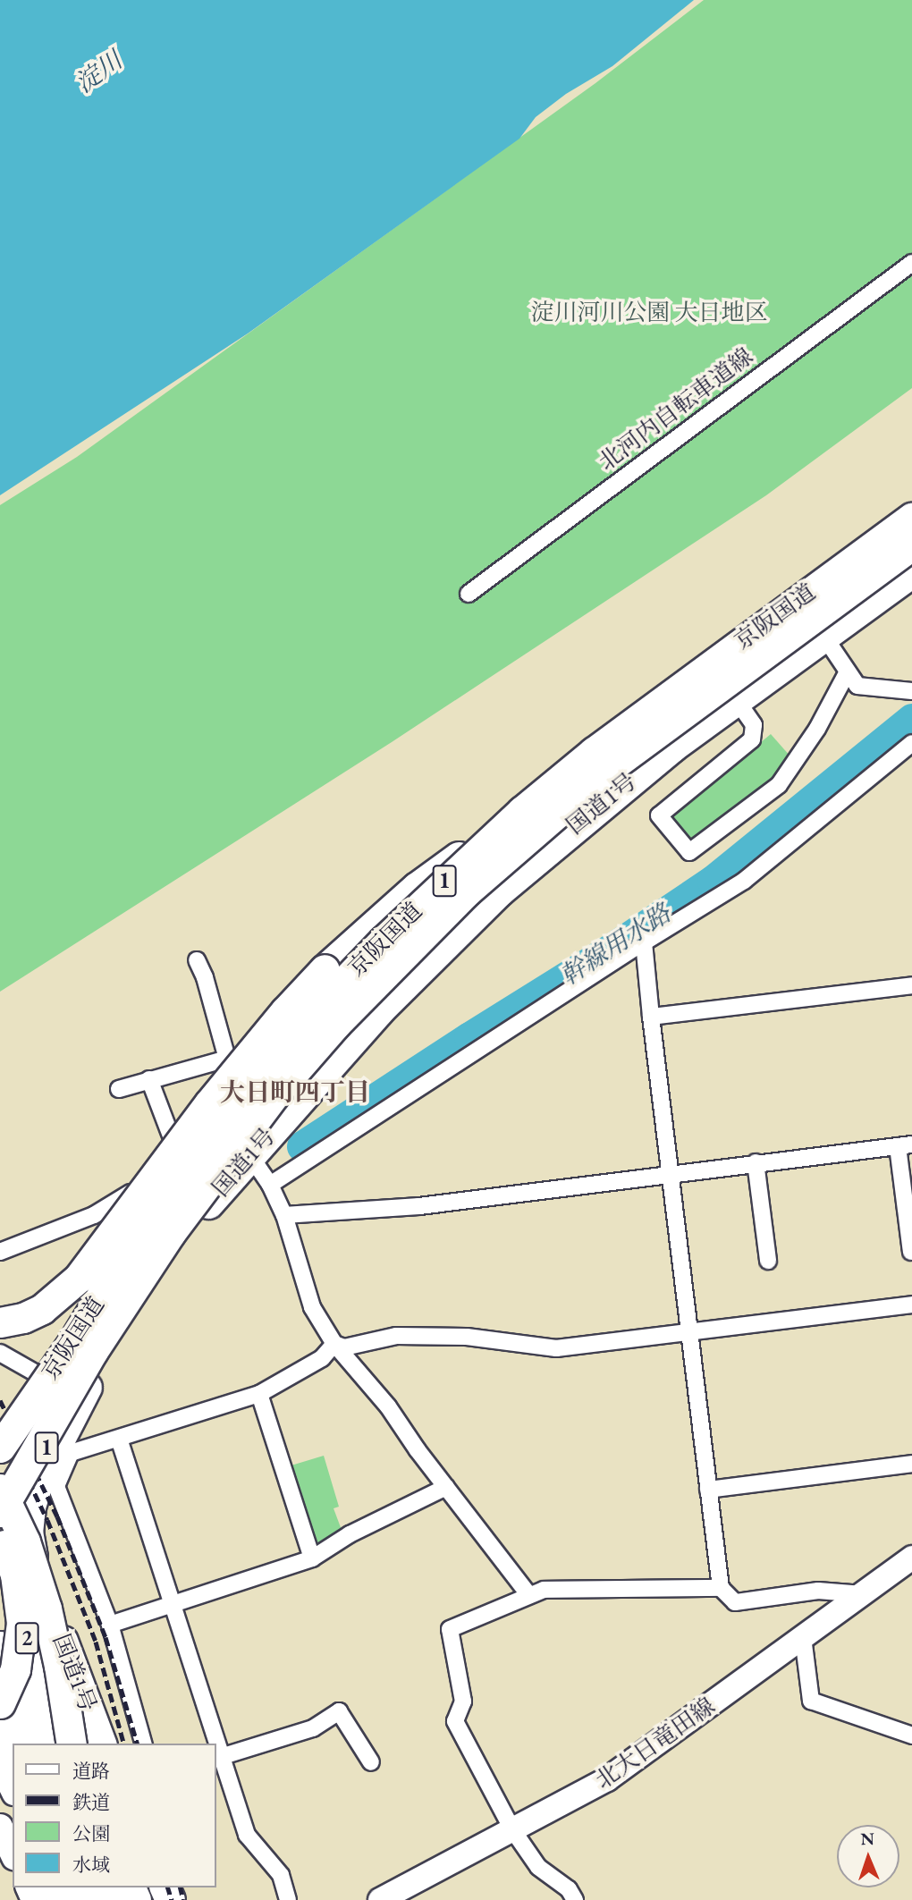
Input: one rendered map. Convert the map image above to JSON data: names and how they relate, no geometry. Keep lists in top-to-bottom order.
{
  "streets": {
    "highway": ["京阪国道", "国道1号", "1"],
    "main road": ["2", "北大日竜田線"],
    "street": ["北河内自転車道線"]
  },
  "crossings": [
    ["京阪国道", "1"],
    ["国道1号", "1"]
  ],
  "districts": ["大日町四丁目"],
  "water": ["淀川", "幹線用水路"],
  "parks": ["淀川河川公園 大日地区"],
  "legend": [
    "道路",
    "鉄道",
    "公園",
    "水域"
  ],
  "north": "top"
}
